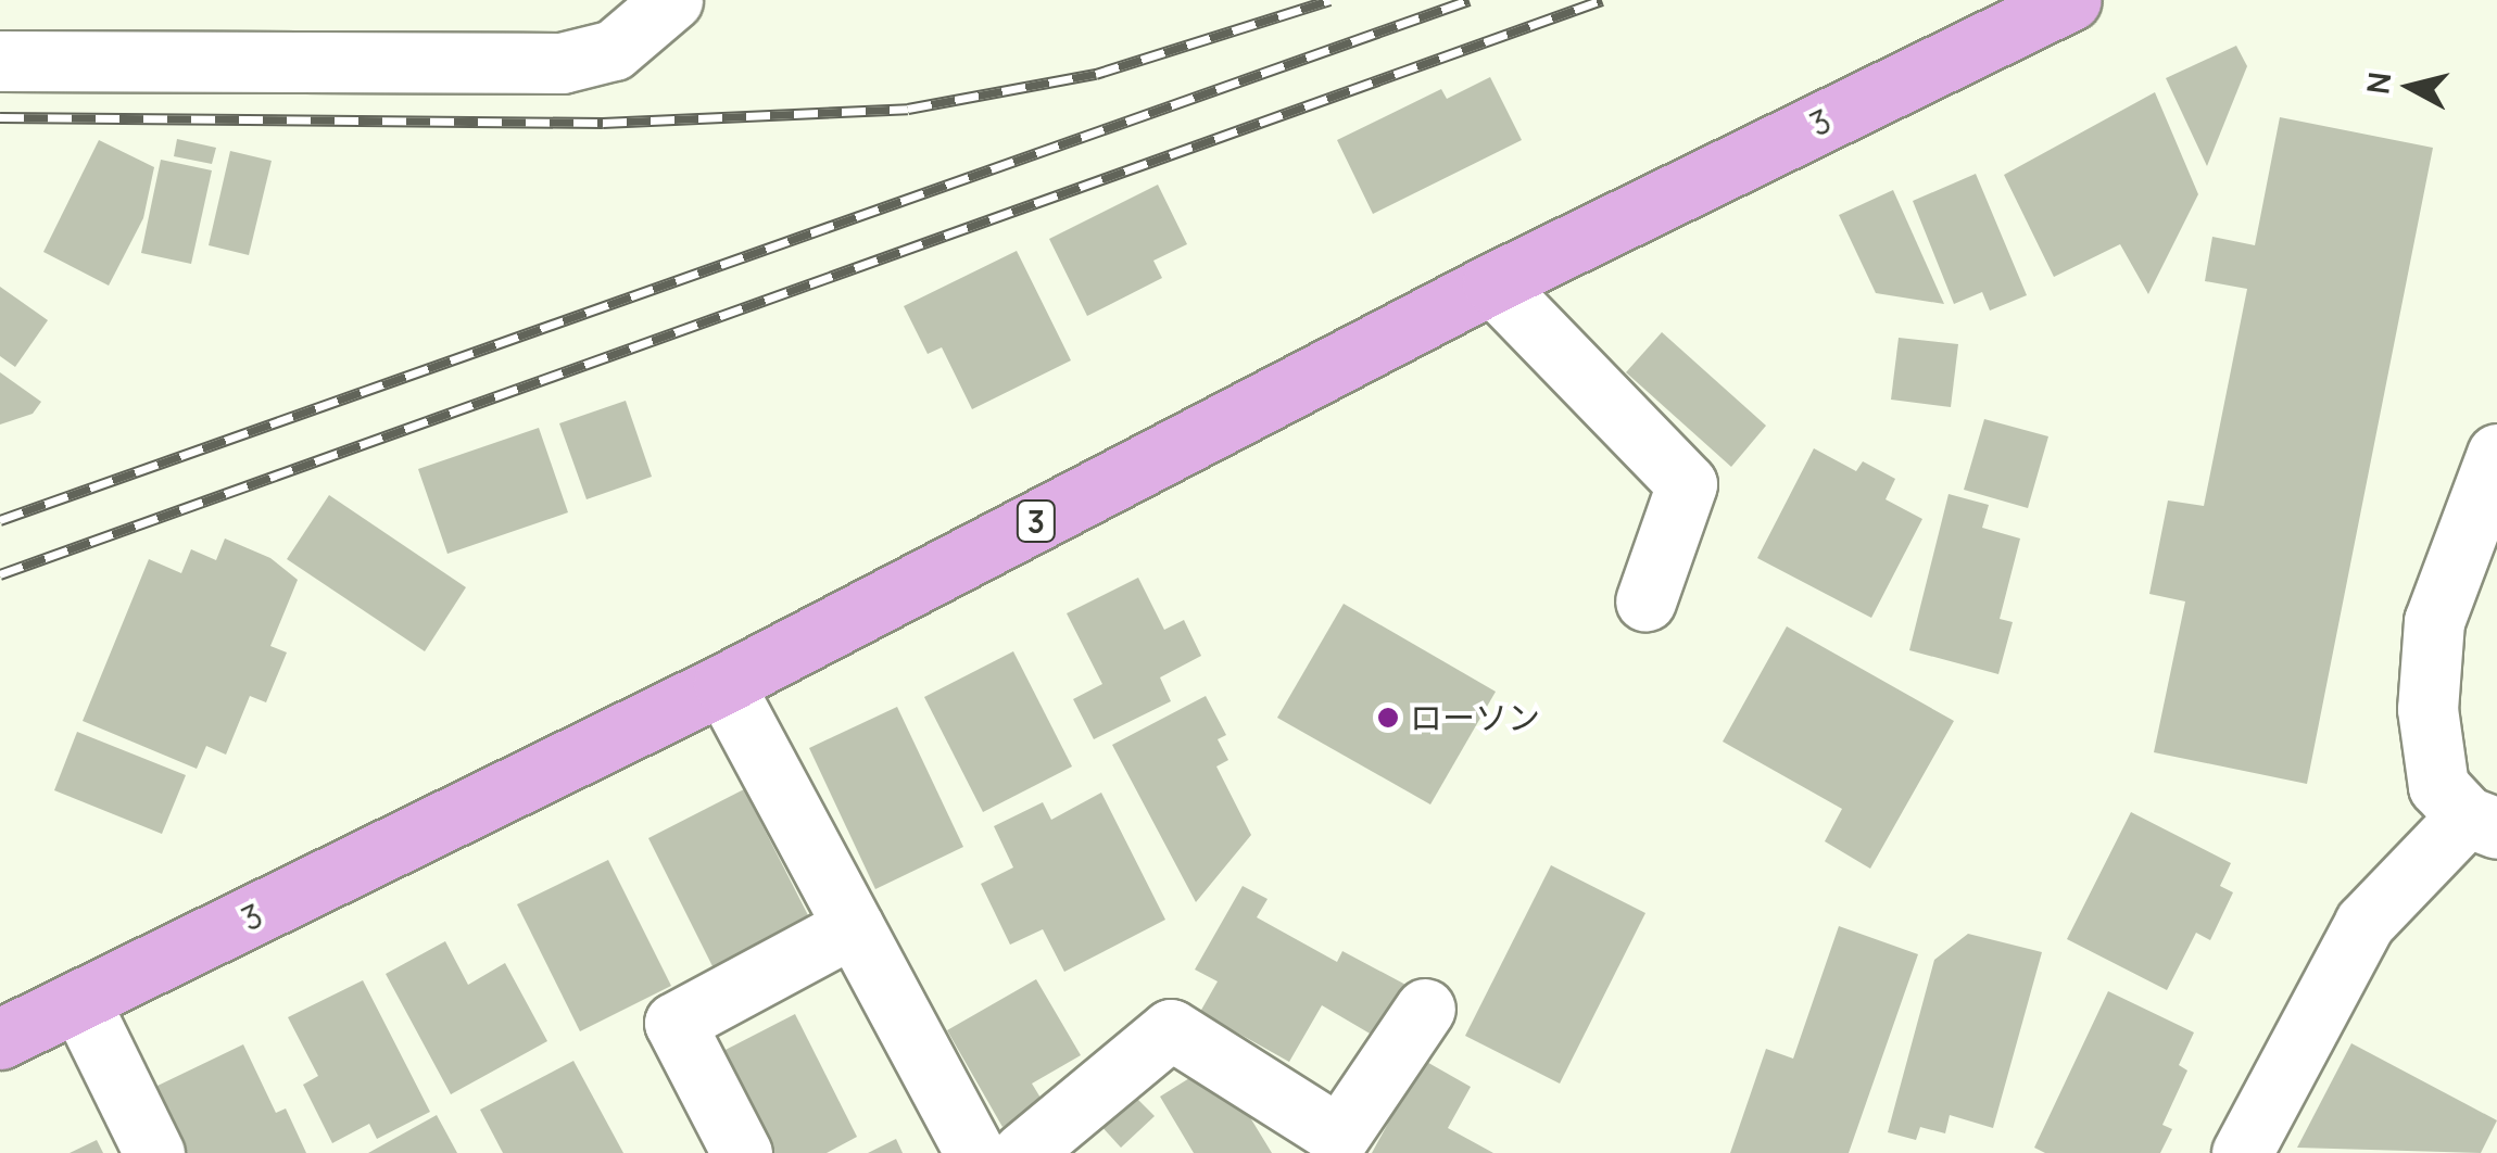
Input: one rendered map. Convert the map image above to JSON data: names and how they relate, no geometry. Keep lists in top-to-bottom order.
{
  "streets": {
    "main road": ["3"]
  },
  "places": ["ローソン"],
  "north": "left"
}
